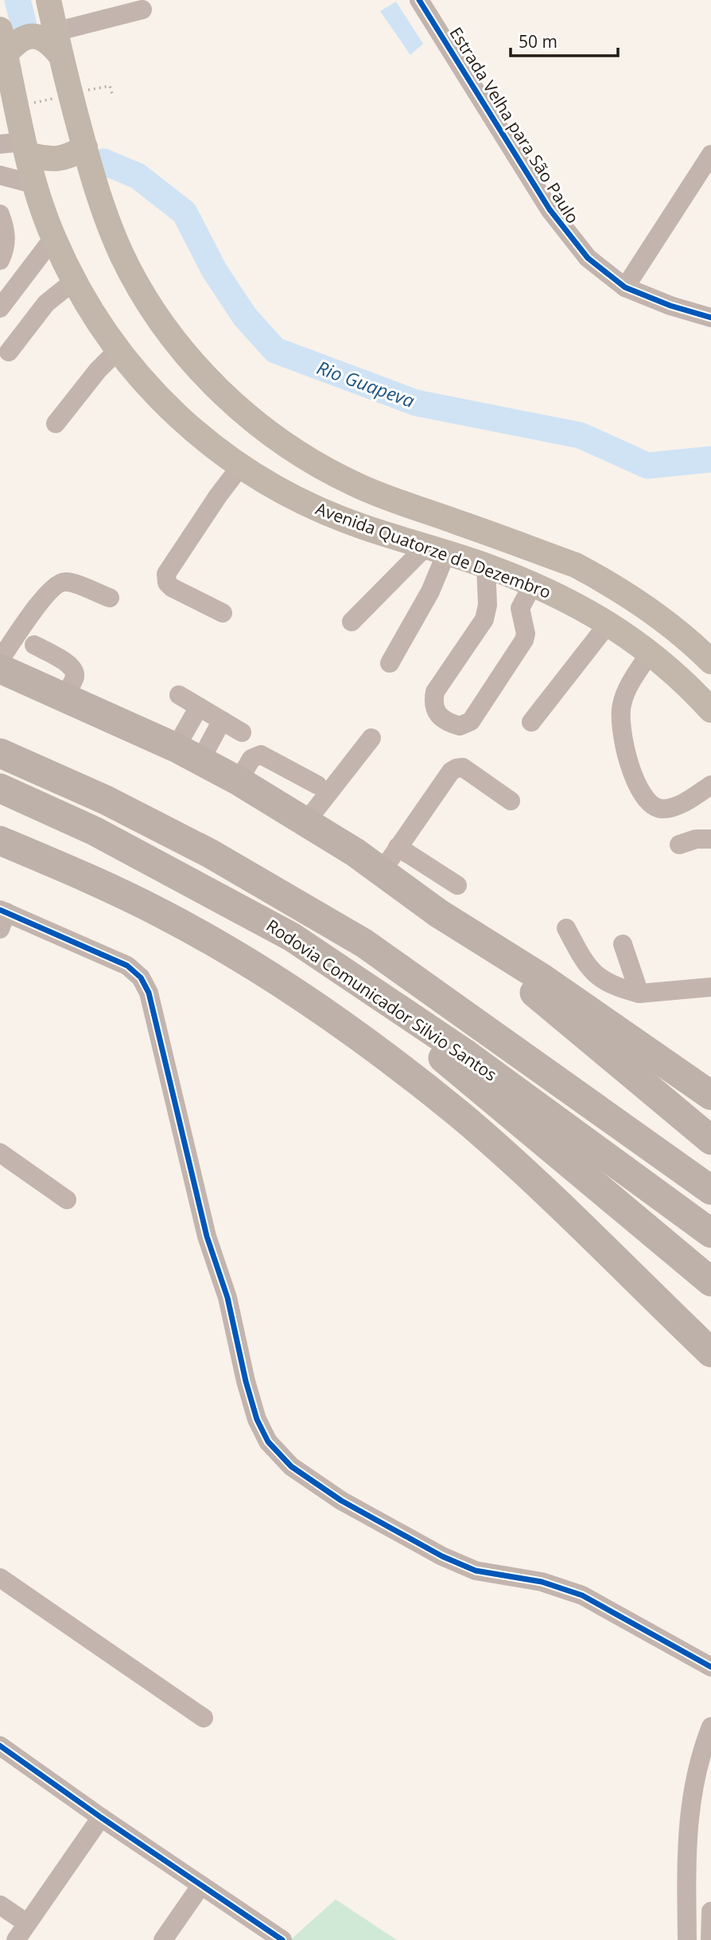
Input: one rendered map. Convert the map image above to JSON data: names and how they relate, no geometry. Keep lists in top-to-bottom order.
{
  "streets": {
    "highway": ["Rodovia Comunicador Silvio Santos"],
    "main road": ["Avenida Quatorze de Dezembro"],
    "street": ["Estrada Velha para São Paulo"]
  },
  "water": ["Rio Guapeva"],
  "scale_bar": "50 m"
}
